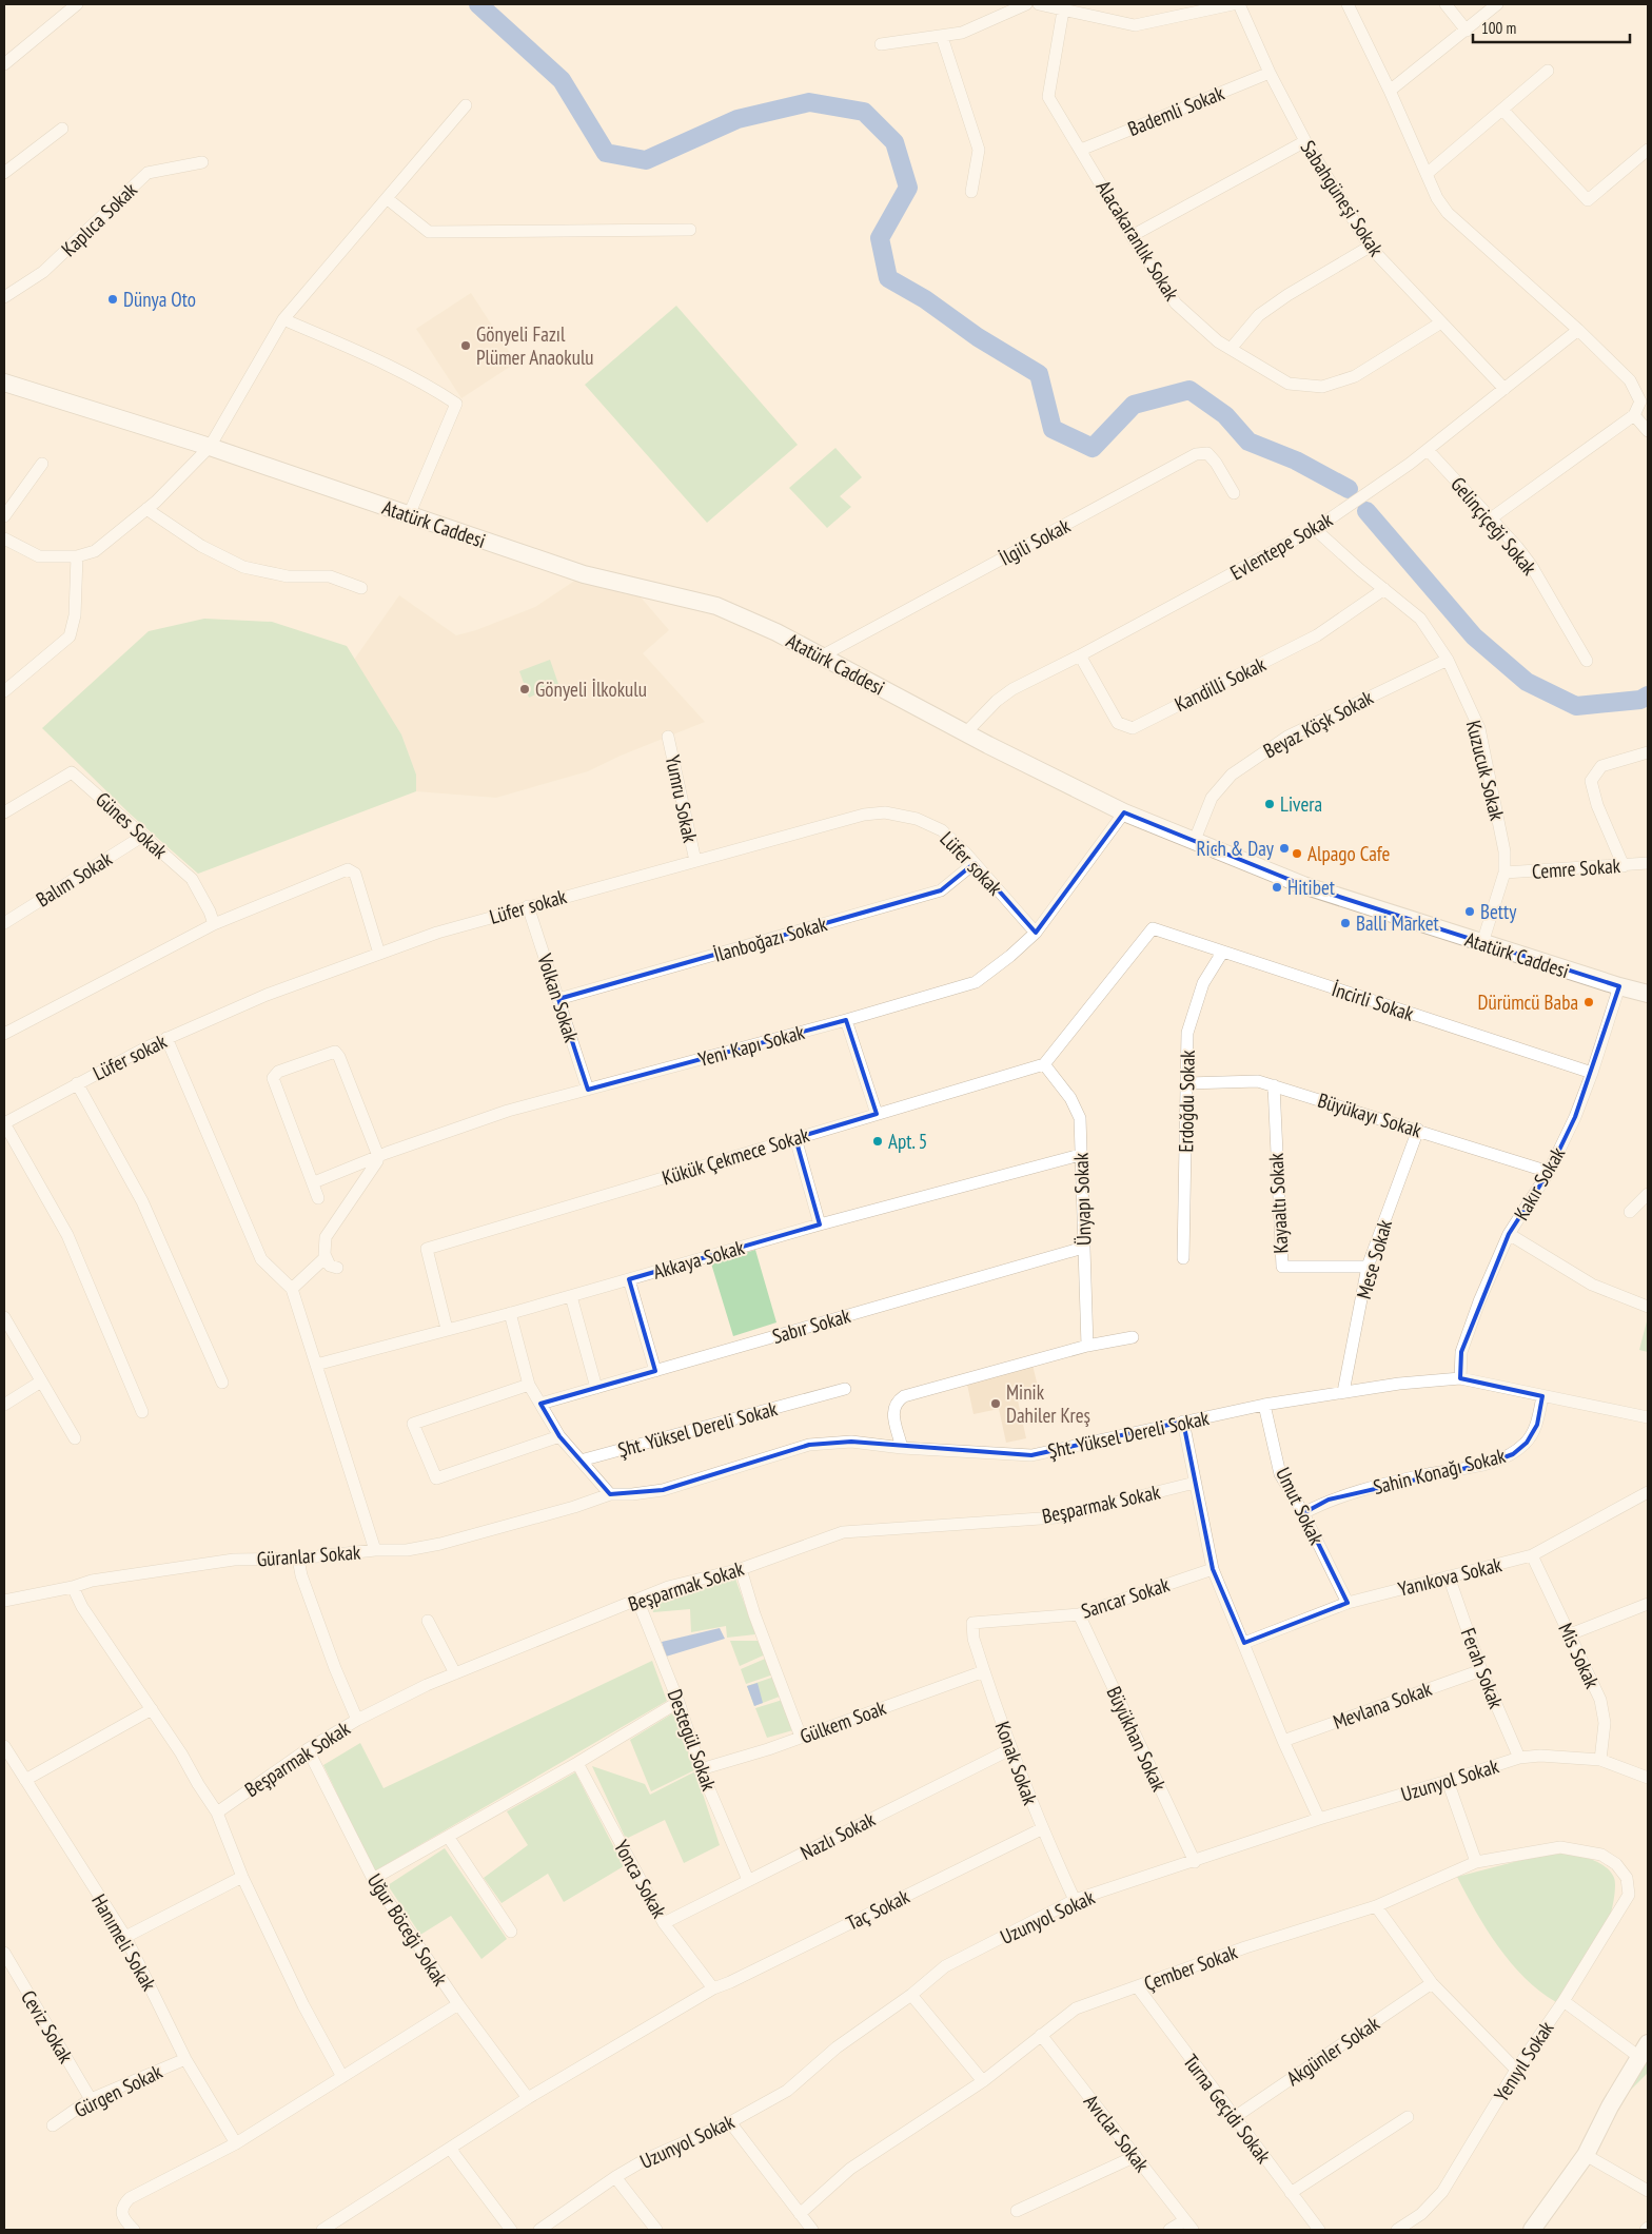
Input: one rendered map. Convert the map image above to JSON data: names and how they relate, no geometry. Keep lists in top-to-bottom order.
{
  "streets": {
    "main road": ["Atatürk Caddesi"],
    "street": [
      "Bademli Sokak",
      "Sabahgüneşi Sokak",
      "Kaplıca Sokak",
      "Alacakaranlık Sokak",
      "Gelinçiçeği Sokak",
      "İlgili Sokak",
      "Evlentepe Sokak",
      "Kandilli Sokak",
      "Beyaz Köşk Sokak",
      "Kuzucuk Sokak",
      "Yumru Sokak",
      "Günes Sokak",
      "Lüfer sokak",
      "Cemre Sokak",
      "Balım Sokak",
      "İlanboğazı Sokak",
      "Volkan Sokak",
      "İncirli Sokak",
      "Yeni Kapı Sokak",
      "Erdoğdu Sokak",
      "Büyükayı Sokak",
      "Kükük Çekmece Sokak",
      "Kakır Sokak",
      "Ünyapı Sokak",
      "Kayaaltı Sokak",
      "Akkaya Sokak",
      "Mese Sokak",
      "Sabır Sokak",
      "Şht. Yüksel Dereli Sokak",
      "Sahin Konağı Sokak",
      "Beşparmak Sokak",
      "Umut Sokak",
      "Güranlar Sokak",
      "Yanıkova Sokak",
      "Sancar Sokak",
      "Mis Sokak",
      "Ferah Sokak",
      "Mevlana Sokak",
      "Gülkem Soak",
      "Büyükhan Sokak",
      "Destegül Sokak",
      "Konak Sokak",
      "Uzunyol Sokak",
      "Nazlı Sokak",
      "Yonca Sokak",
      "Taç Sokak",
      "Uğur Böceği Sokak",
      "Hanımeli Sokak",
      "Çember Sokak",
      "Ceviz Sokak",
      "Akgünler Sokak",
      "Yenıyıl Sokak",
      "Gürgen Sokak",
      "Turna Geçidi Sokak",
      "Avıclar Sokak"
    ]
  },
  "crossings": [
    ["Bademli Sokak", "Sabahgüneşi Sokak"],
    ["Bademli Sokak", "Alacakaranlık Sokak"],
    ["Sabahgüneşi Sokak", "Alacakaranlık Sokak"],
    ["Sabahgüneşi Sokak", "Evlentepe Sokak"],
    ["Atatürk Caddesi", "İlgili Sokak"],
    ["Atatürk Caddesi", "Evlentepe Sokak"],
    ["Atatürk Caddesi", "Beyaz Köşk Sokak"],
    ["Atatürk Caddesi", "Kuzucuk Sokak"],
    ["Atatürk Caddesi", "Yeni Kapı Sokak"],
    ["Atatürk Caddesi", "Kakır Sokak"],
    ["Gelinçiçeği Sokak", "Evlentepe Sokak"],
    ["Evlentepe Sokak", "Kandilli Sokak"],
    ["Evlentepe Sokak", "Kuzucuk Sokak"],
    ["Kandilli Sokak", "Kuzucuk Sokak"],
    ["Beyaz Köşk Sokak", "Kuzucuk Sokak"],
    ["Kuzucuk Sokak", "Cemre Sokak"],
    ["Yumru Sokak", "Lüfer sokak"],
    ["Günes Sokak", "Balım Sokak"],
    ["Lüfer sokak", "İlanboğazı Sokak"],
    ["Lüfer sokak", "Volkan Sokak"],
    ["Lüfer sokak", "Yeni Kapı Sokak"],
    ["İlanboğazı Sokak", "Volkan Sokak"],
    ["Volkan Sokak", "Yeni Kapı Sokak"],
    ["İncirli Sokak", "Erdoğdu Sokak"],
    ["İncirli Sokak", "Kükük Çekmece Sokak"],
    ["İncirli Sokak", "Kakır Sokak"],
    ["İncirli Sokak", "Ünyapı Sokak"],
    ["Erdoğdu Sokak", "Büyükayı Sokak"],
    ["Büyükayı Sokak", "Kakır Sokak"],
    ["Büyükayı Sokak", "Kayaaltı Sokak"],
    ["Büyükayı Sokak", "Mese Sokak"],
    ["Kükük Çekmece Sokak", "Ünyapı Sokak"],
    ["Kükük Çekmece Sokak", "Akkaya Sokak"],
    ["Kakır Sokak", "Şht. Yüksel Dereli Sokak"],
    ["Ünyapı Sokak", "Akkaya Sokak"],
    ["Ünyapı Sokak", "Sabır Sokak"],
    ["Kayaaltı Sokak", "Mese Sokak"],
    ["Mese Sokak", "Şht. Yüksel Dereli Sokak"],
    ["Şht. Yüksel Dereli Sokak", "Sahin Konağı Sokak"],
    ["Şht. Yüksel Dereli Sokak", "Umut Sokak"],
    ["Şht. Yüksel Dereli Sokak", "Güranlar Sokak"],
    ["Sahin Konağı Sokak", "Umut Sokak"],
    ["Beşparmak Sokak", "Destegül Sokak"],
    ["Beşparmak Sokak", "Uğur Böceği Sokak"],
    ["Umut Sokak", "Yanıkova Sokak"],
    ["Yanıkova Sokak", "Mis Sokak"],
    ["Yanıkova Sokak", "Ferah Sokak"],
    ["Sancar Sokak", "Büyükhan Sokak"],
    ["Sancar Sokak", "Konak Sokak"],
    ["Mis Sokak", "Uzunyol Sokak"],
    ["Ferah Sokak", "Mevlana Sokak"],
    ["Ferah Sokak", "Uzunyol Sokak"],
    ["Gülkem Soak", "Destegül Sokak"],
    ["Gülkem Soak", "Konak Sokak"],
    ["Büyükhan Sokak", "Uzunyol Sokak"],
    ["Destegül Sokak", "Nazlı Sokak"],
    ["Konak Sokak", "Uzunyol Sokak"],
    ["Konak Sokak", "Nazlı Sokak"],
    ["Konak Sokak", "Taç Sokak"],
    ["Nazlı Sokak", "Yonca Sokak"],
    ["Yonca Sokak", "Taç Sokak"],
    ["Taç Sokak", "Uğur Böceği Sokak"],
    ["Hanımeli Sokak", "Gürgen Sokak"],
    ["Çember Sokak", "Yenıyıl Sokak"],
    ["Çember Sokak", "Turna Geçidi Sokak"],
    ["Çember Sokak", "Avıclar Sokak"],
    ["Ceviz Sokak", "Gürgen Sokak"],
    ["Akgünler Sokak", "Turna Geçidi Sokak"]
  ],
  "places": [
    "Dünya Oto",
    "Gönyeli Fazıl Plümer Anaokulu",
    "Gönyeli İlkokulu",
    "Livera",
    "Rich & Day",
    "Alpago Cafe",
    "Hitibet",
    "Betty",
    "Balli Market",
    "Dürümcü Baba",
    "Apt. 5",
    "Minik Dahiler Kreş"
  ],
  "scale_bar": "100 m"
}
